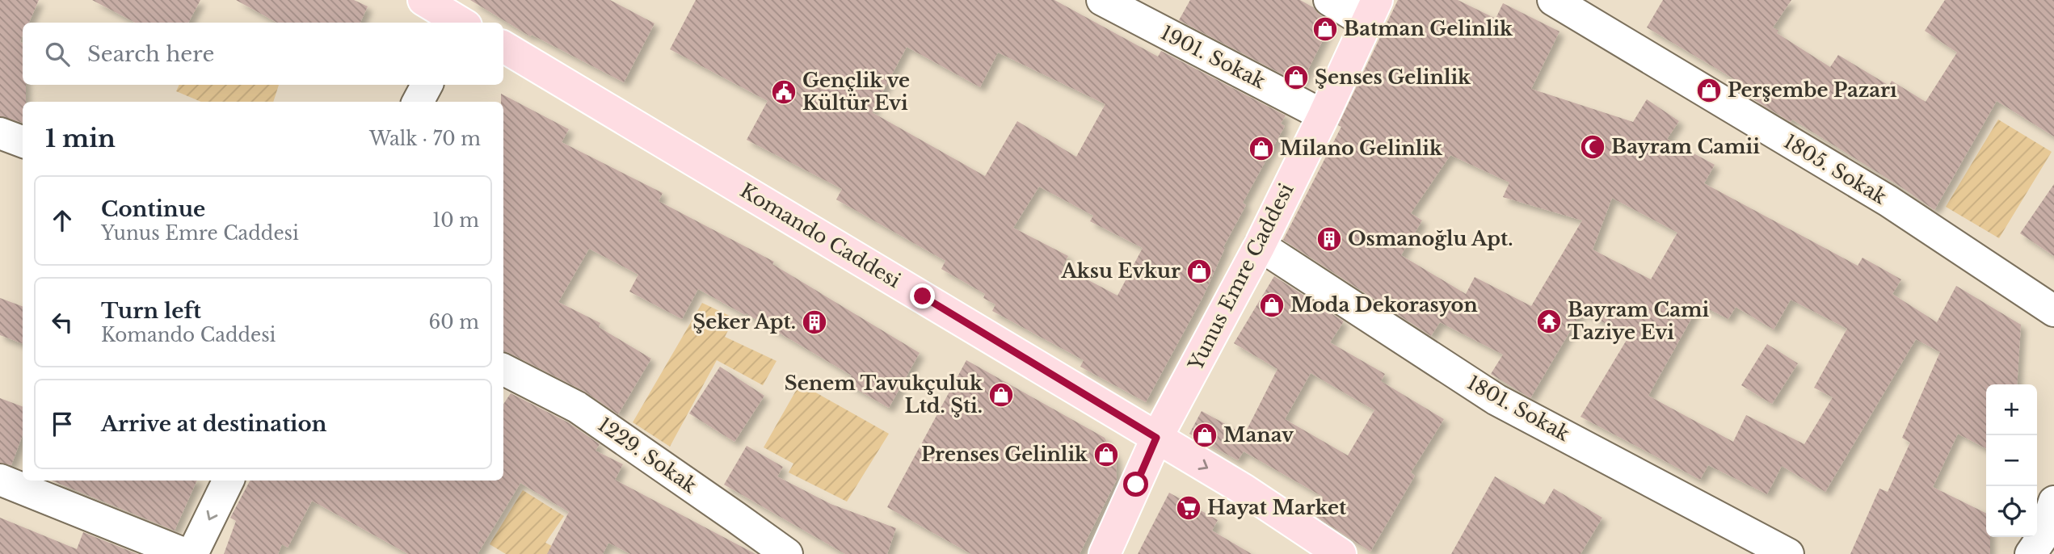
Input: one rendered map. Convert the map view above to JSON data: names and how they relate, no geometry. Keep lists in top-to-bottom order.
{
  "streets": {
    "main road": ["Komando Caddesi", "Yunus Emre Caddesi"],
    "street": [
      "1901. Sokak",
      "1805. Sokak",
      "1801. Sokak",
      "1229. Sokak"
    ]
  },
  "crossings": [
    ["1901. Sokak", "Yunus Emre Caddesi"],
    ["Komando Caddesi", "Yunus Emre Caddesi"],
    ["Yunus Emre Caddesi", "1801. Sokak"]
  ],
  "places": {
    "shop": [
      "Batman Gelinlik",
      "Şenses Gelinlik",
      "Perşembe Pazarı",
      "Milano Gelinlik",
      "Aksu Evkur",
      "Moda Dekorasyon",
      "Senem Tavukçuluk Ltd. Şti.",
      "Manav",
      "Prenses Gelinlik"
    ],
    "public building": ["Gençlik ve Kültür Evi"],
    "mosque": ["Bayram Camii"],
    "building": ["Osmanoğlu Apt.", "Şeker Apt."],
    "temple": ["Bayram Cami Taziye Evi"],
    "supermarket": ["Hayat Market"]
  },
  "page": {
    "search": "Search here",
    "heading": ["1 min", "Walk · 70 m"],
    "list": [
      ["Continue", "Yunus Emre Caddesi", "10 m"],
      ["Turn left", "Komando Caddesi", "60 m"],
      "Arrive at destination"
    ],
    "map_buttons": ["+", "−"]
  }
}
